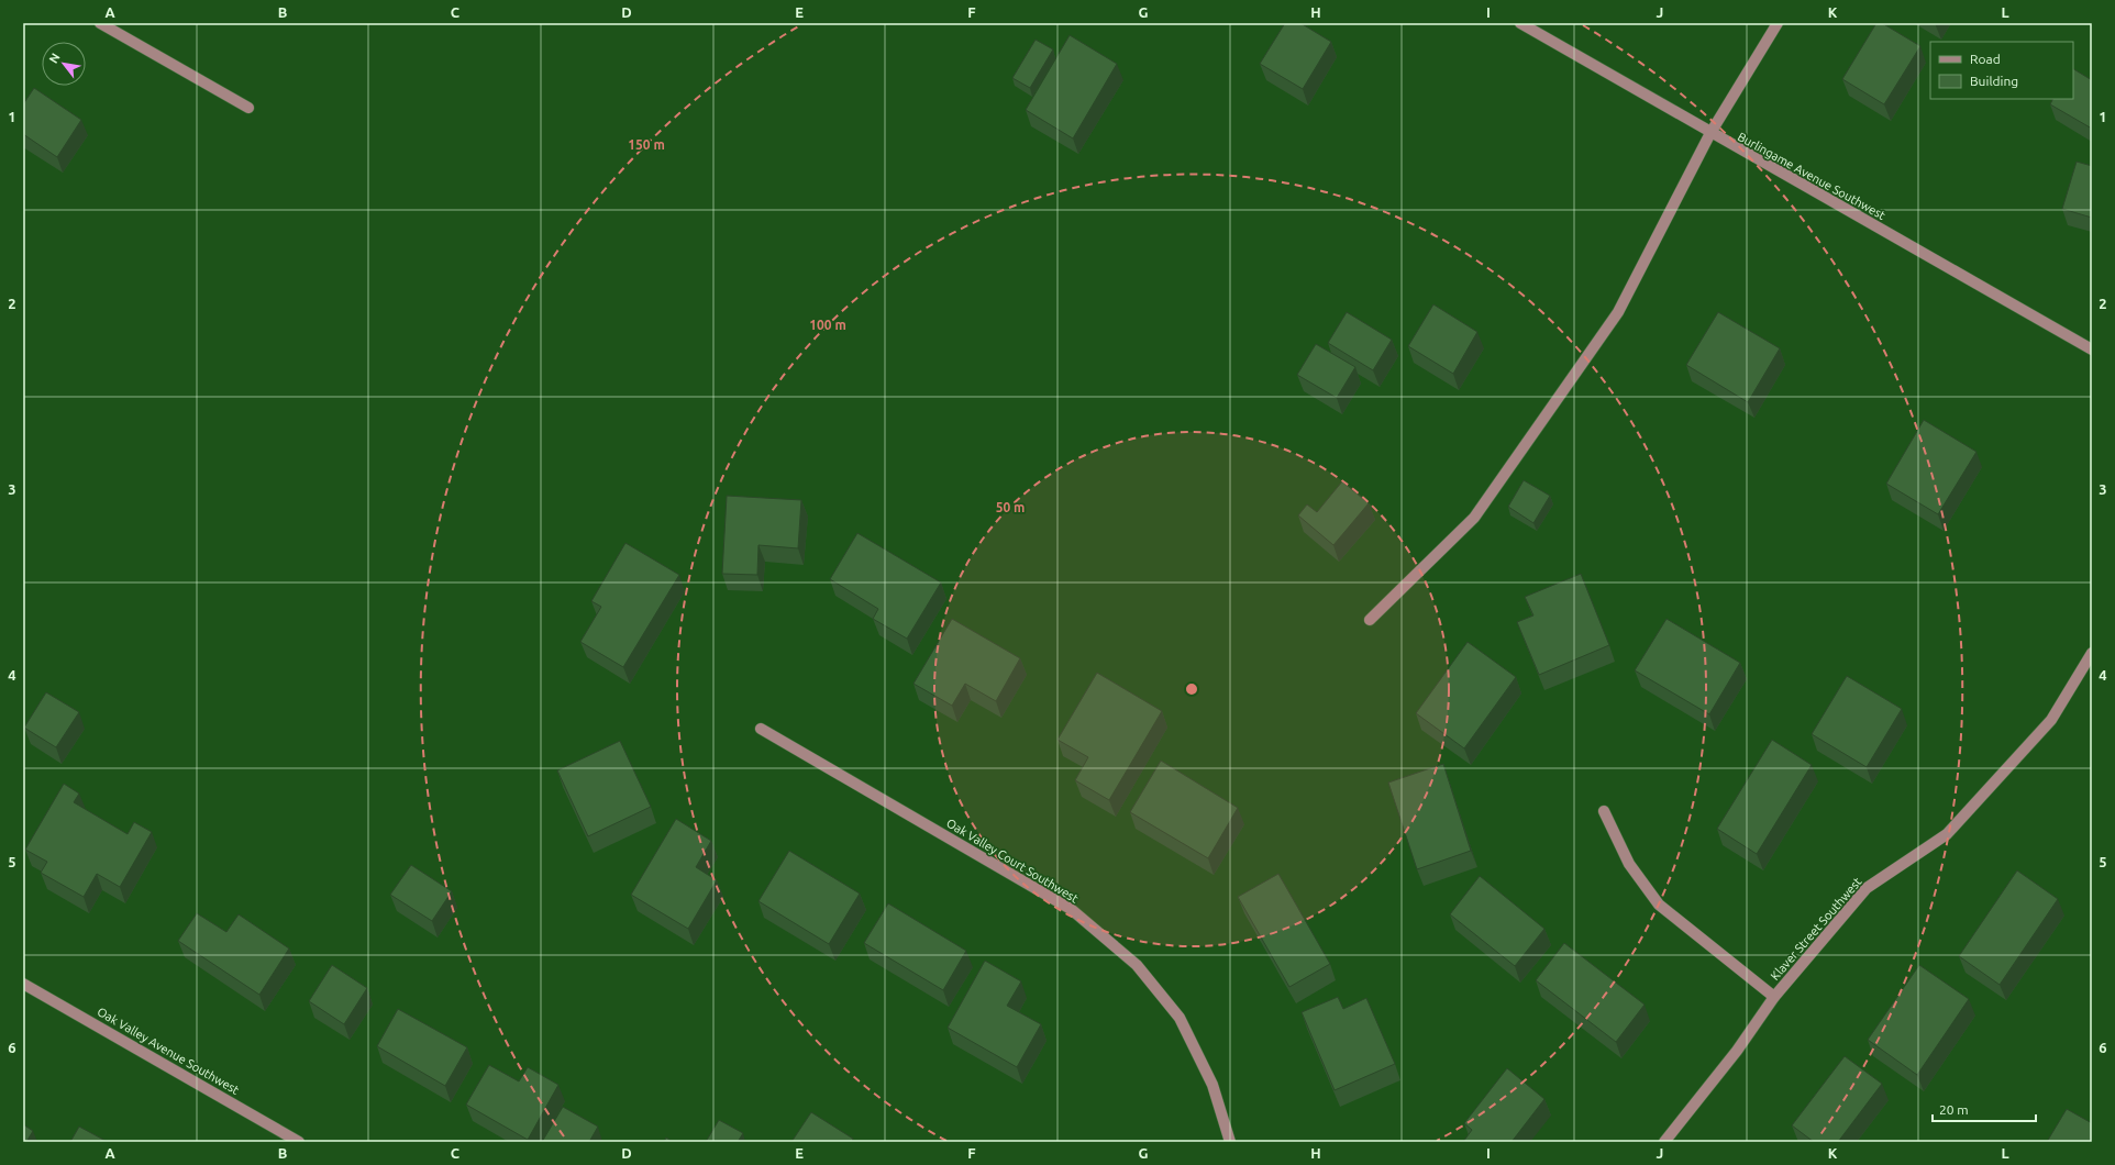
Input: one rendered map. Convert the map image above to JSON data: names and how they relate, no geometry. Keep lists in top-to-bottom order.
{
  "streets": {
    "street": [
      "Burlingame Avenue Southwest",
      "Oak Valley Court Southwest",
      "Klaver Street Southwest",
      "Oak Valley Avenue Southwest"
    ]
  },
  "legend": ["Road", "Building"],
  "scale_bar": "20 m",
  "north": "top left",
  "grid": {
    "columns": [
      "A",
      "B",
      "C",
      "D",
      "E",
      "F",
      "G",
      "H",
      "I",
      "J",
      "K",
      "L"
    ],
    "rows": [
      "1",
      "2",
      "3",
      "4",
      "5",
      "6"
    ]
  },
  "rings": ["150 m", "100 m", "50 m"]
}
